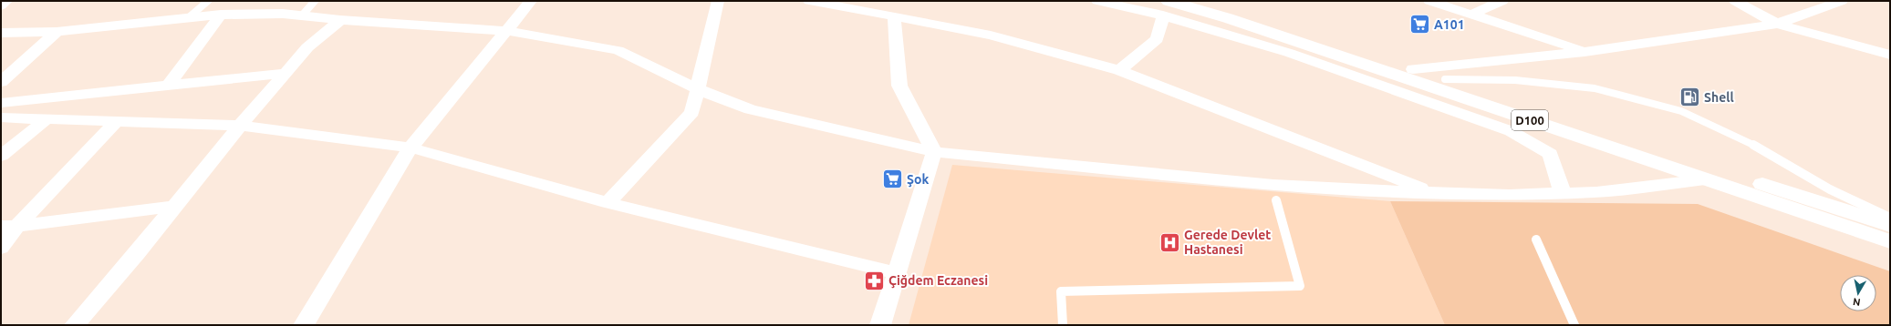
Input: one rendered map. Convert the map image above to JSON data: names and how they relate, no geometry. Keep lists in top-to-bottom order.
{
  "streets": {
    "highway": ["D100"]
  },
  "places": {
    "supermarket": ["A101", "Şok"],
    "fuel station": ["Shell"],
    "hospital": ["Gerede Devlet Hastanesi"],
    "pharmacy": ["Çiğdem Eczanesi"]
  },
  "north": "bottom"
}
